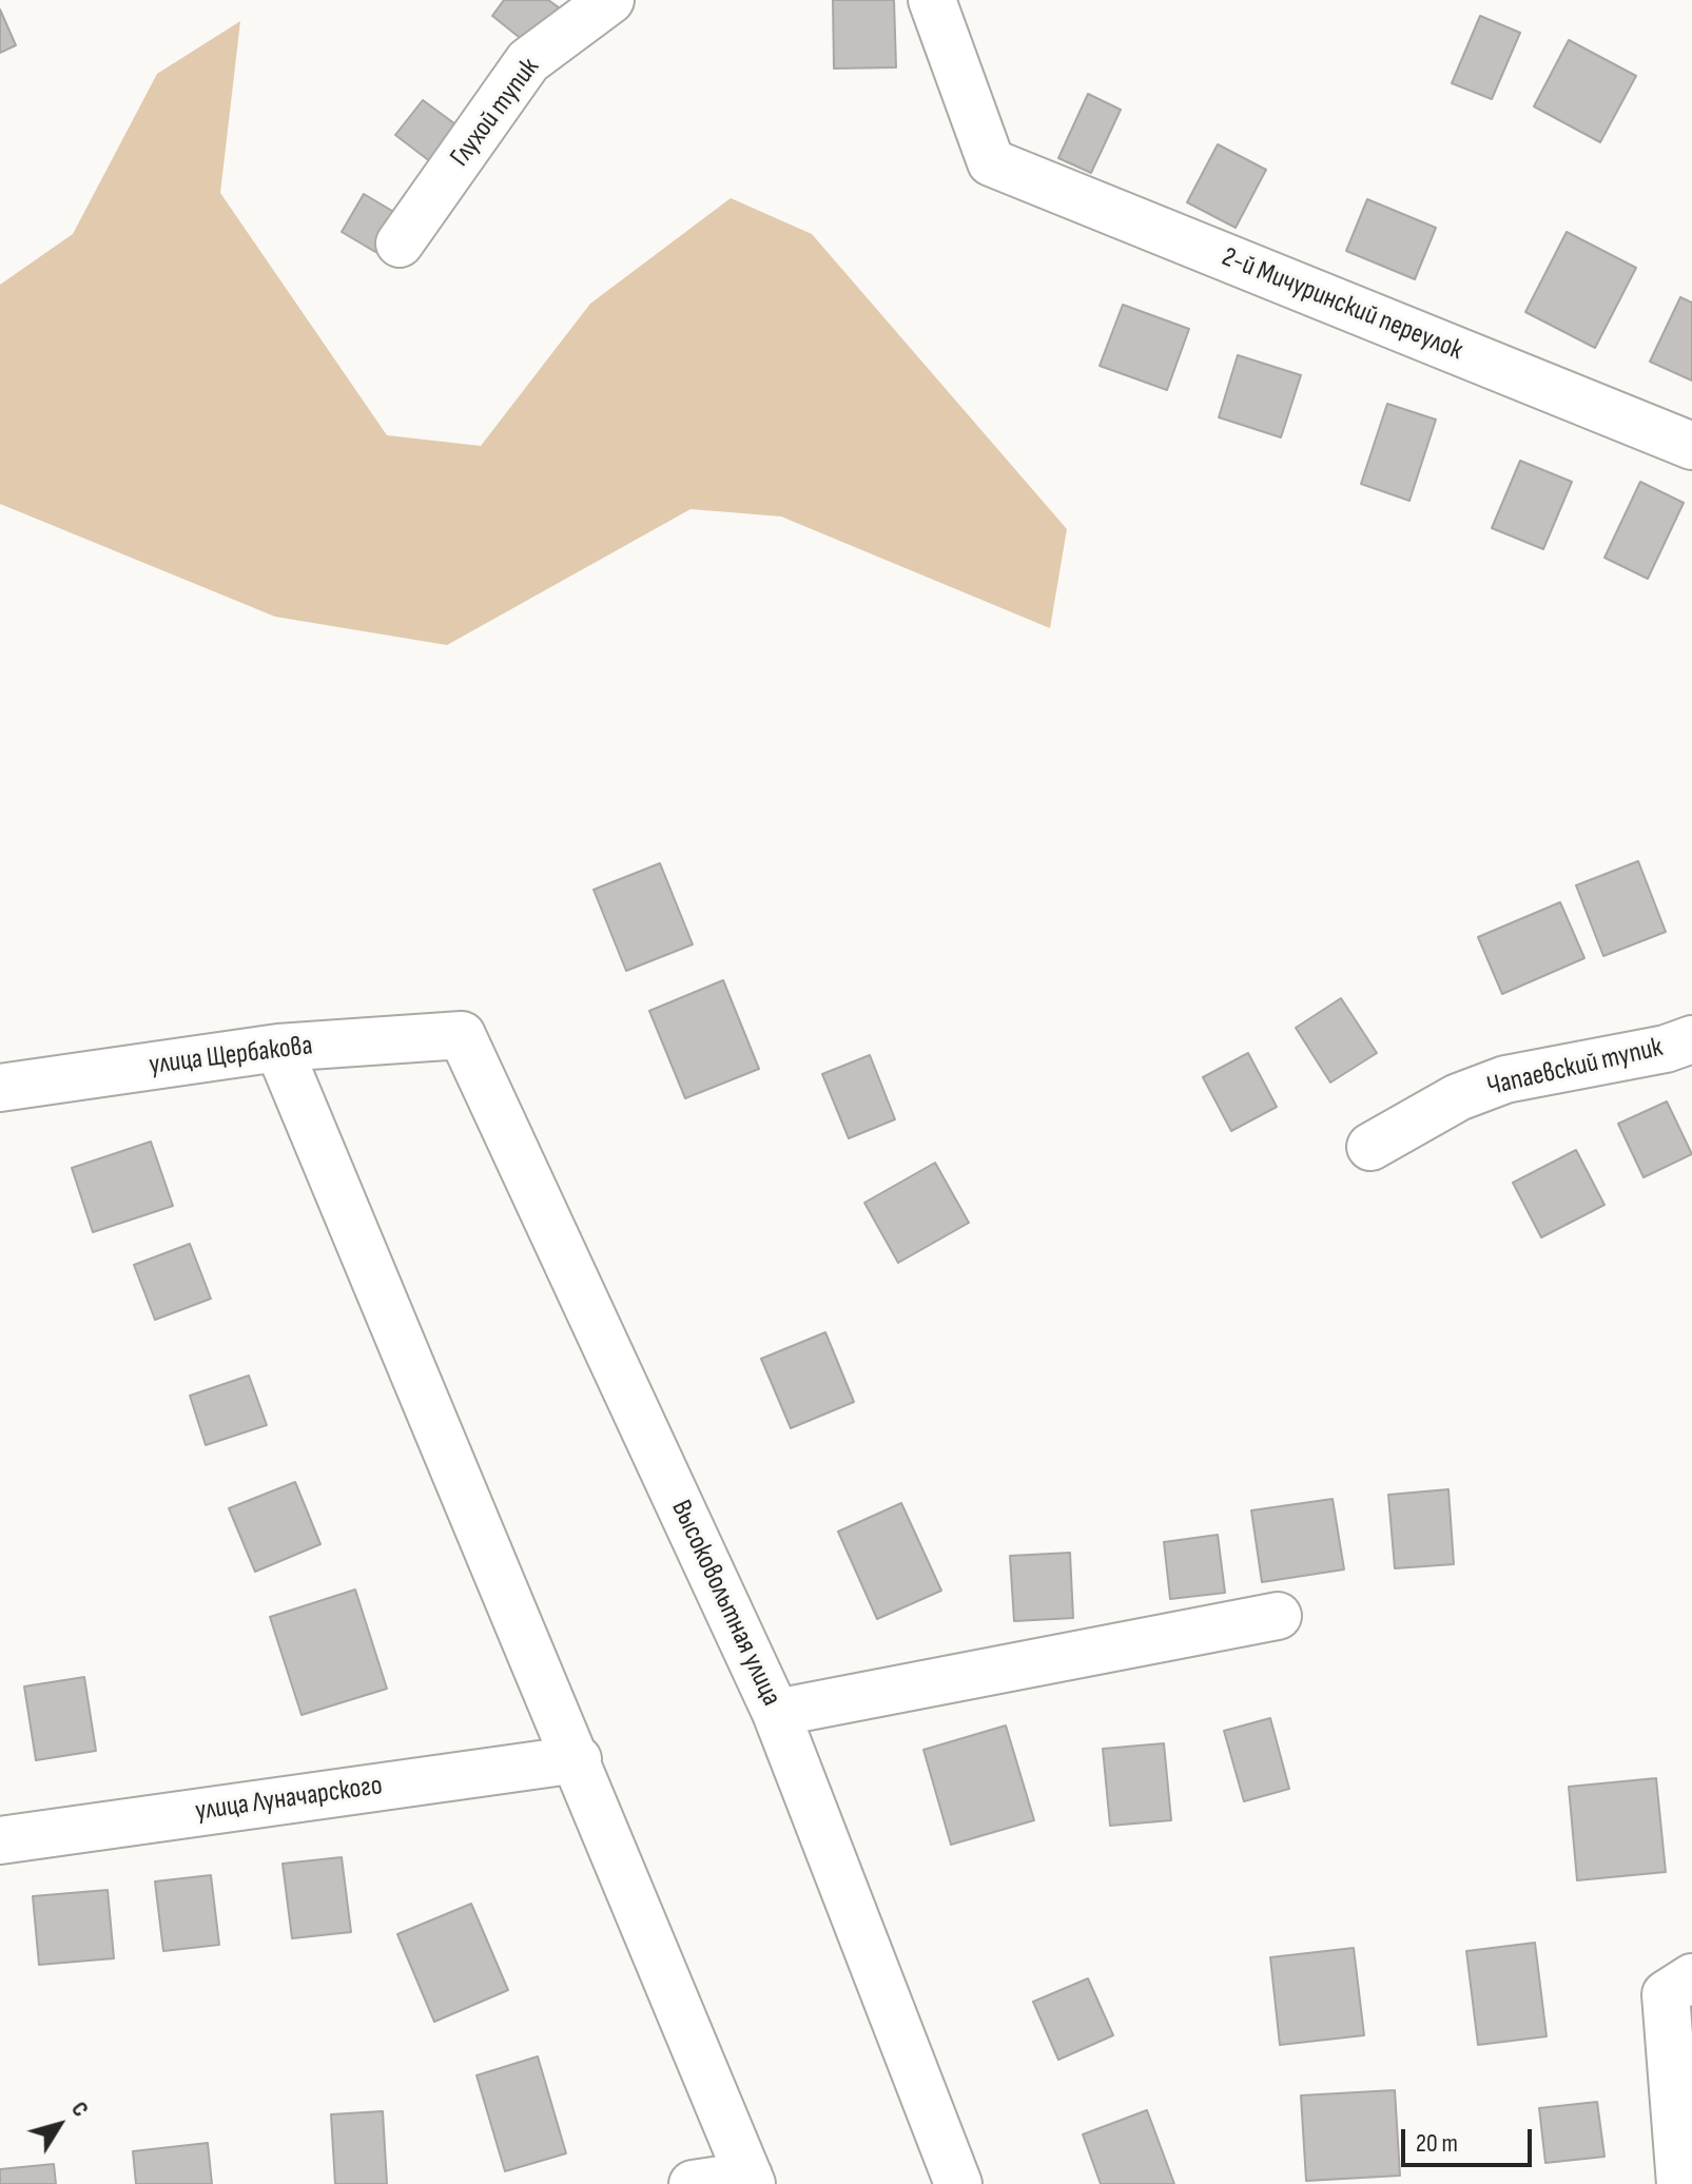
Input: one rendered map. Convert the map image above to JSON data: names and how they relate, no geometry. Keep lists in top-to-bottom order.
{
  "streets": {
    "street": [
      "Глухой тупик",
      "2-й Мичуринский переулок",
      "улица Щербакова",
      "Чапаевский тупик",
      "Высоковольтная улица",
      "улица Луначарского"
    ]
  },
  "crossings": [
    ["улица Щербакова", "Высоковольтная улица"]
  ],
  "scale_bar": "20 m",
  "north": "top right"
}
